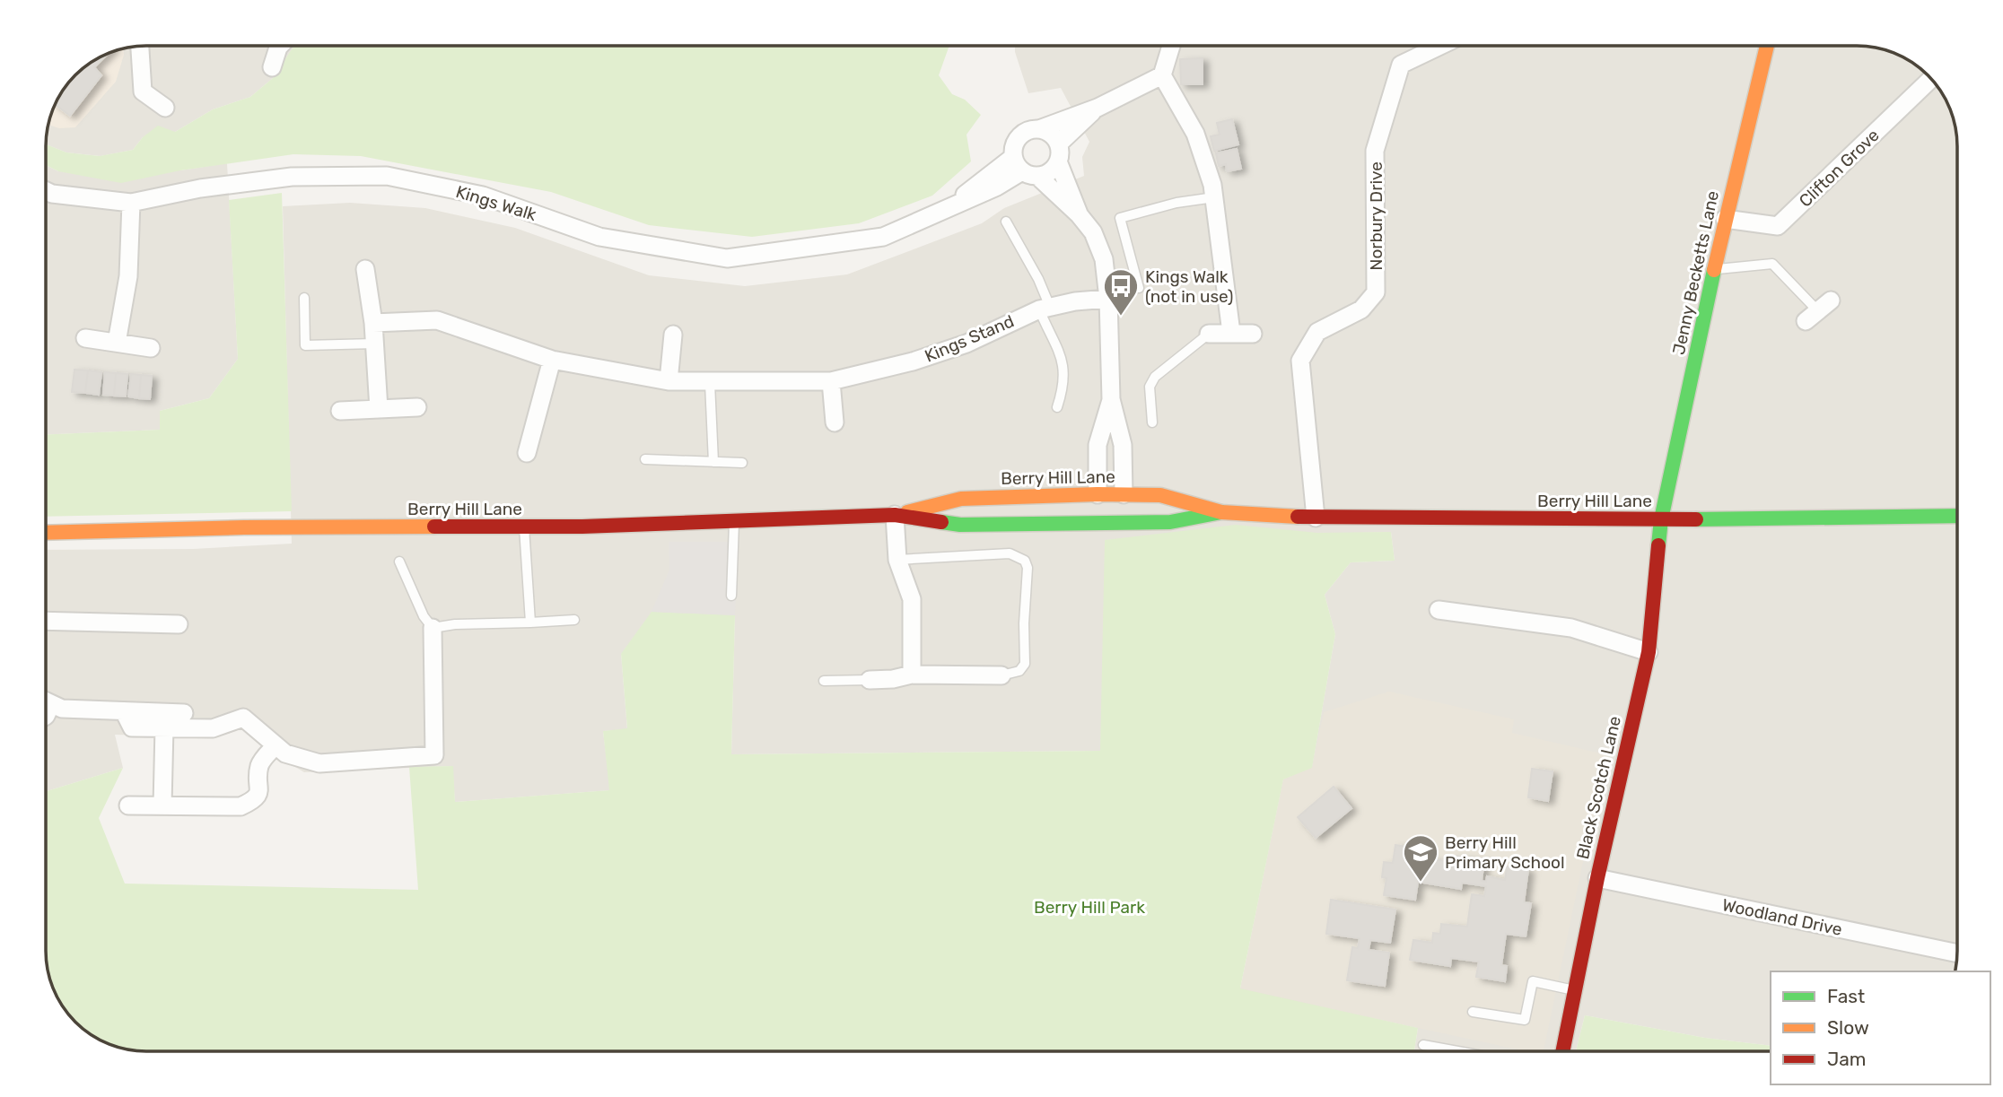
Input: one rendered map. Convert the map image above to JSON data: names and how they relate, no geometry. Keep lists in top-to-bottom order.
{
  "streets": {
    "street": [
      "Clifton Grove",
      "Kings Walk",
      "Norbury Drive",
      "Jenny Becketts Lane",
      "Kings Stand",
      "Berry Hill Lane",
      "Black Scotch Lane",
      "Woodland Drive"
    ]
  },
  "crossings": [
    ["Clifton Grove", "Jenny Becketts Lane"],
    ["Norbury Drive", "Berry Hill Lane"],
    ["Jenny Becketts Lane", "Berry Hill Lane"],
    ["Jenny Becketts Lane", "Black Scotch Lane"],
    ["Berry Hill Lane", "Black Scotch Lane"],
    ["Black Scotch Lane", "Woodland Drive"]
  ],
  "parks": ["Berry Hill Park"],
  "places": {
    "bus stop": ["Kings Walk (not in use)"],
    "school or university": ["Berry Hill Primary School"]
  },
  "legend": ["Fast", "Slow", "Jam"]
}
